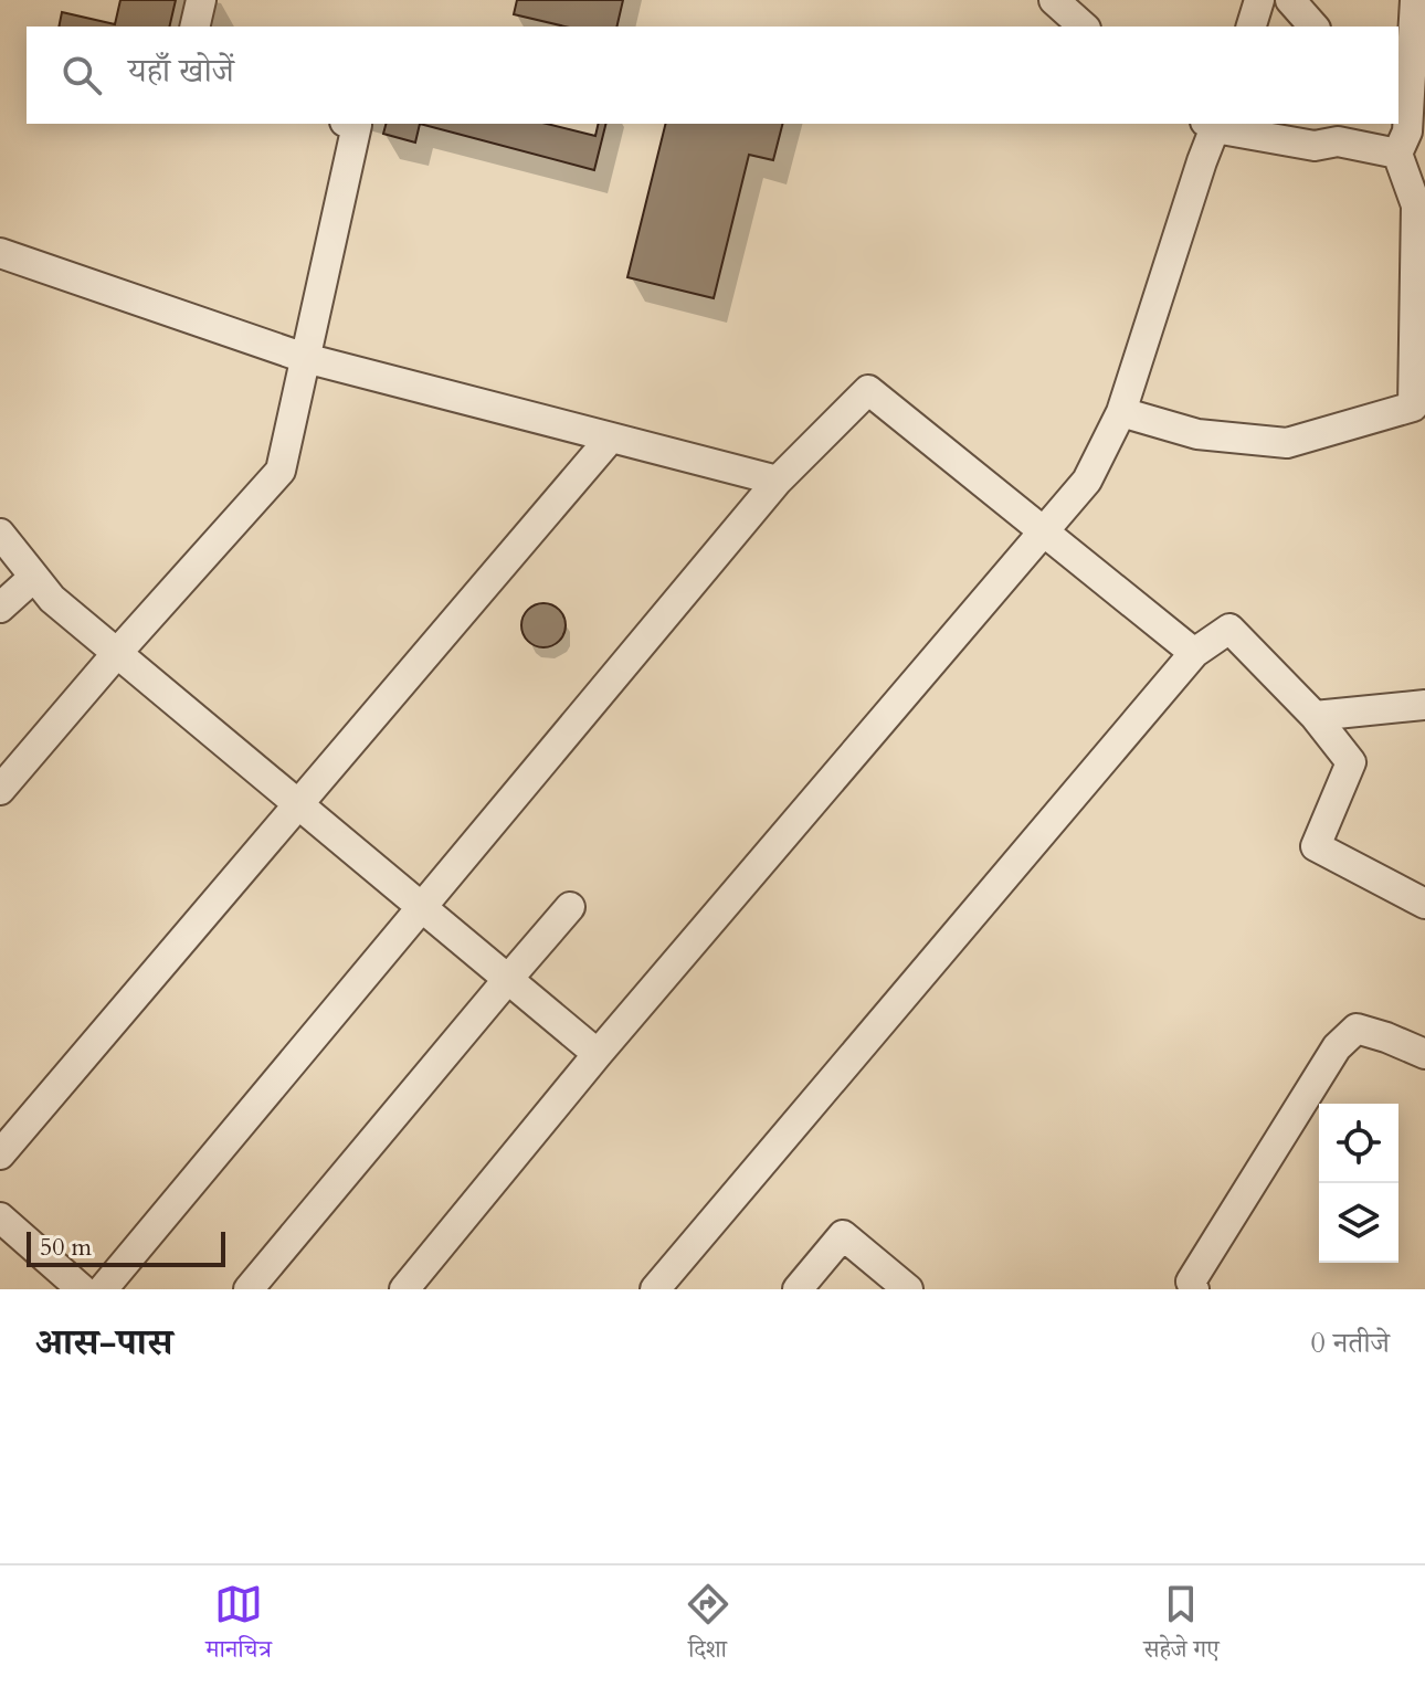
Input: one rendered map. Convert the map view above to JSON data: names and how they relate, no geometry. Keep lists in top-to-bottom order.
{
  "scale_bar": "50 m",
  "page": {
    "search": "यहाँ खोजें",
    "scale": "50 m",
    "heading": ["आस-पास", "0 नतीजे"],
    "nav": ["मानचित्र", "दिशा", "सहेजे गए"]
  }
}
